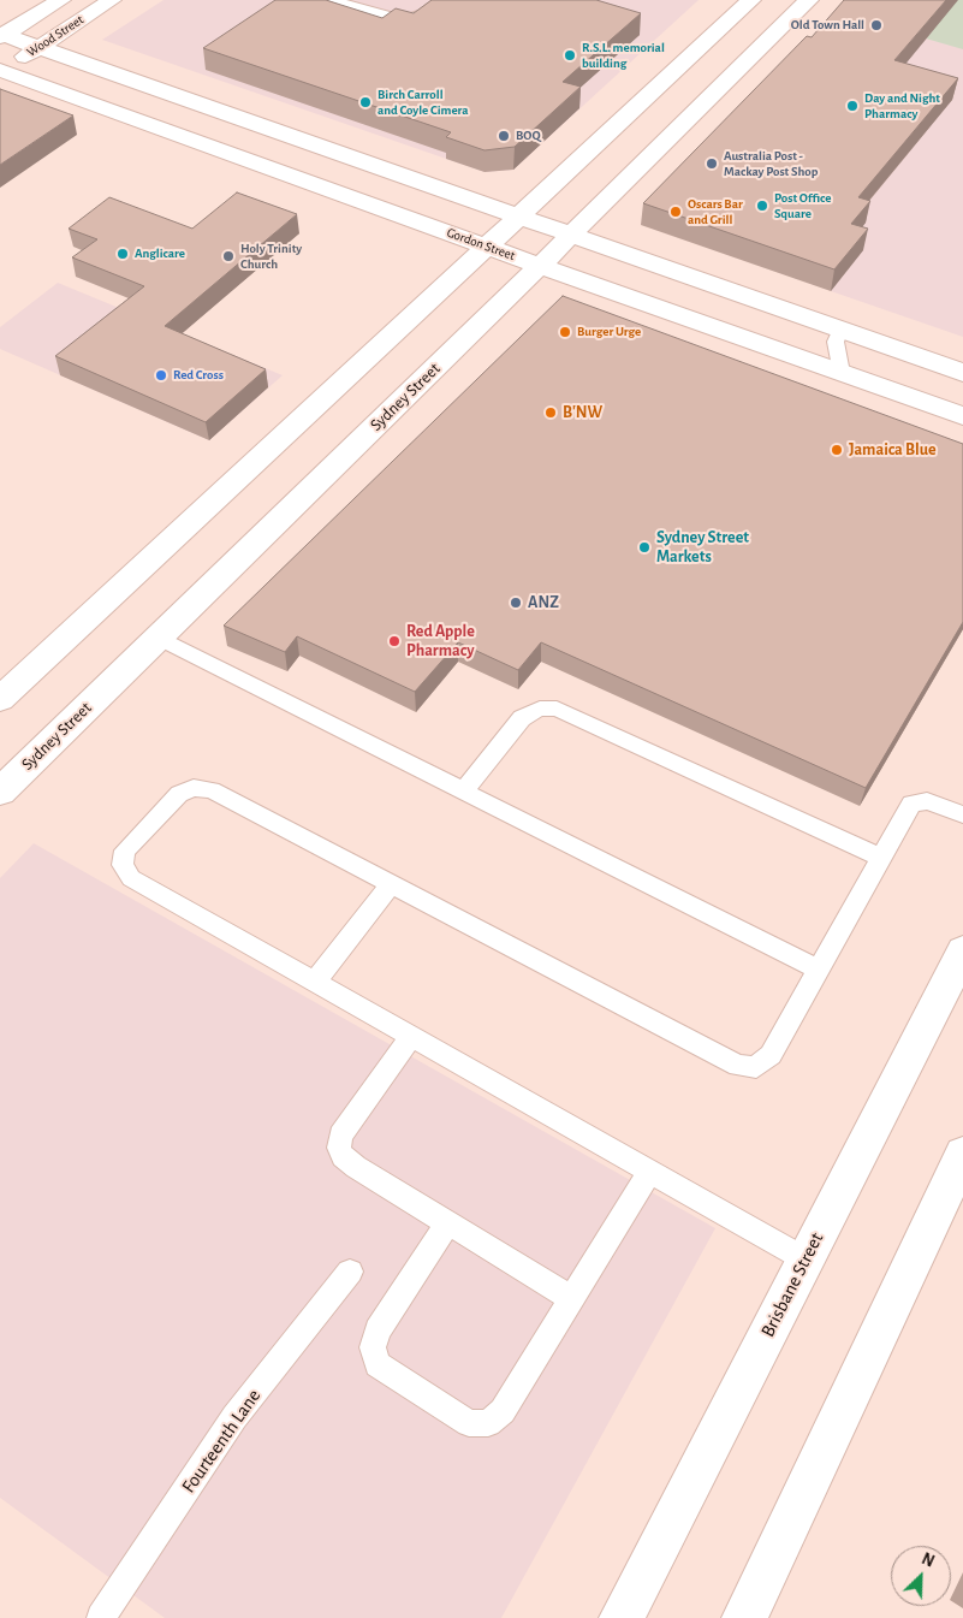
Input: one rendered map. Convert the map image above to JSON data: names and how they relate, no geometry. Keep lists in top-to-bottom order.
{
  "streets": {
    "main road": [
      "Wood Street",
      "Gordon Street",
      "Sydney Street",
      "Brisbane Street"
    ],
    "lane": ["Fourteenth Lane"]
  },
  "crossings": [
    ["Wood Street", "Gordon Street"],
    ["Gordon Street", "Sydney Street"]
  ],
  "places": [
    "Old Town Hall",
    "R.S.L. memorial building",
    "Birch Carroll and Coyle Cimera",
    "Day and Night Pharmacy",
    "BOQ",
    "Australia Post - Mackay Post Shop",
    "Post Office Square",
    "Oscars Bar and Grill",
    "Anglicare",
    "Holy Trinity Church",
    "Burger Urge",
    "Red Cross",
    "B'NW",
    "Jamaica Blue",
    "Sydney Street Markets",
    "ANZ",
    "Red Apple Pharmacy"
  ],
  "north": "top right"
}
